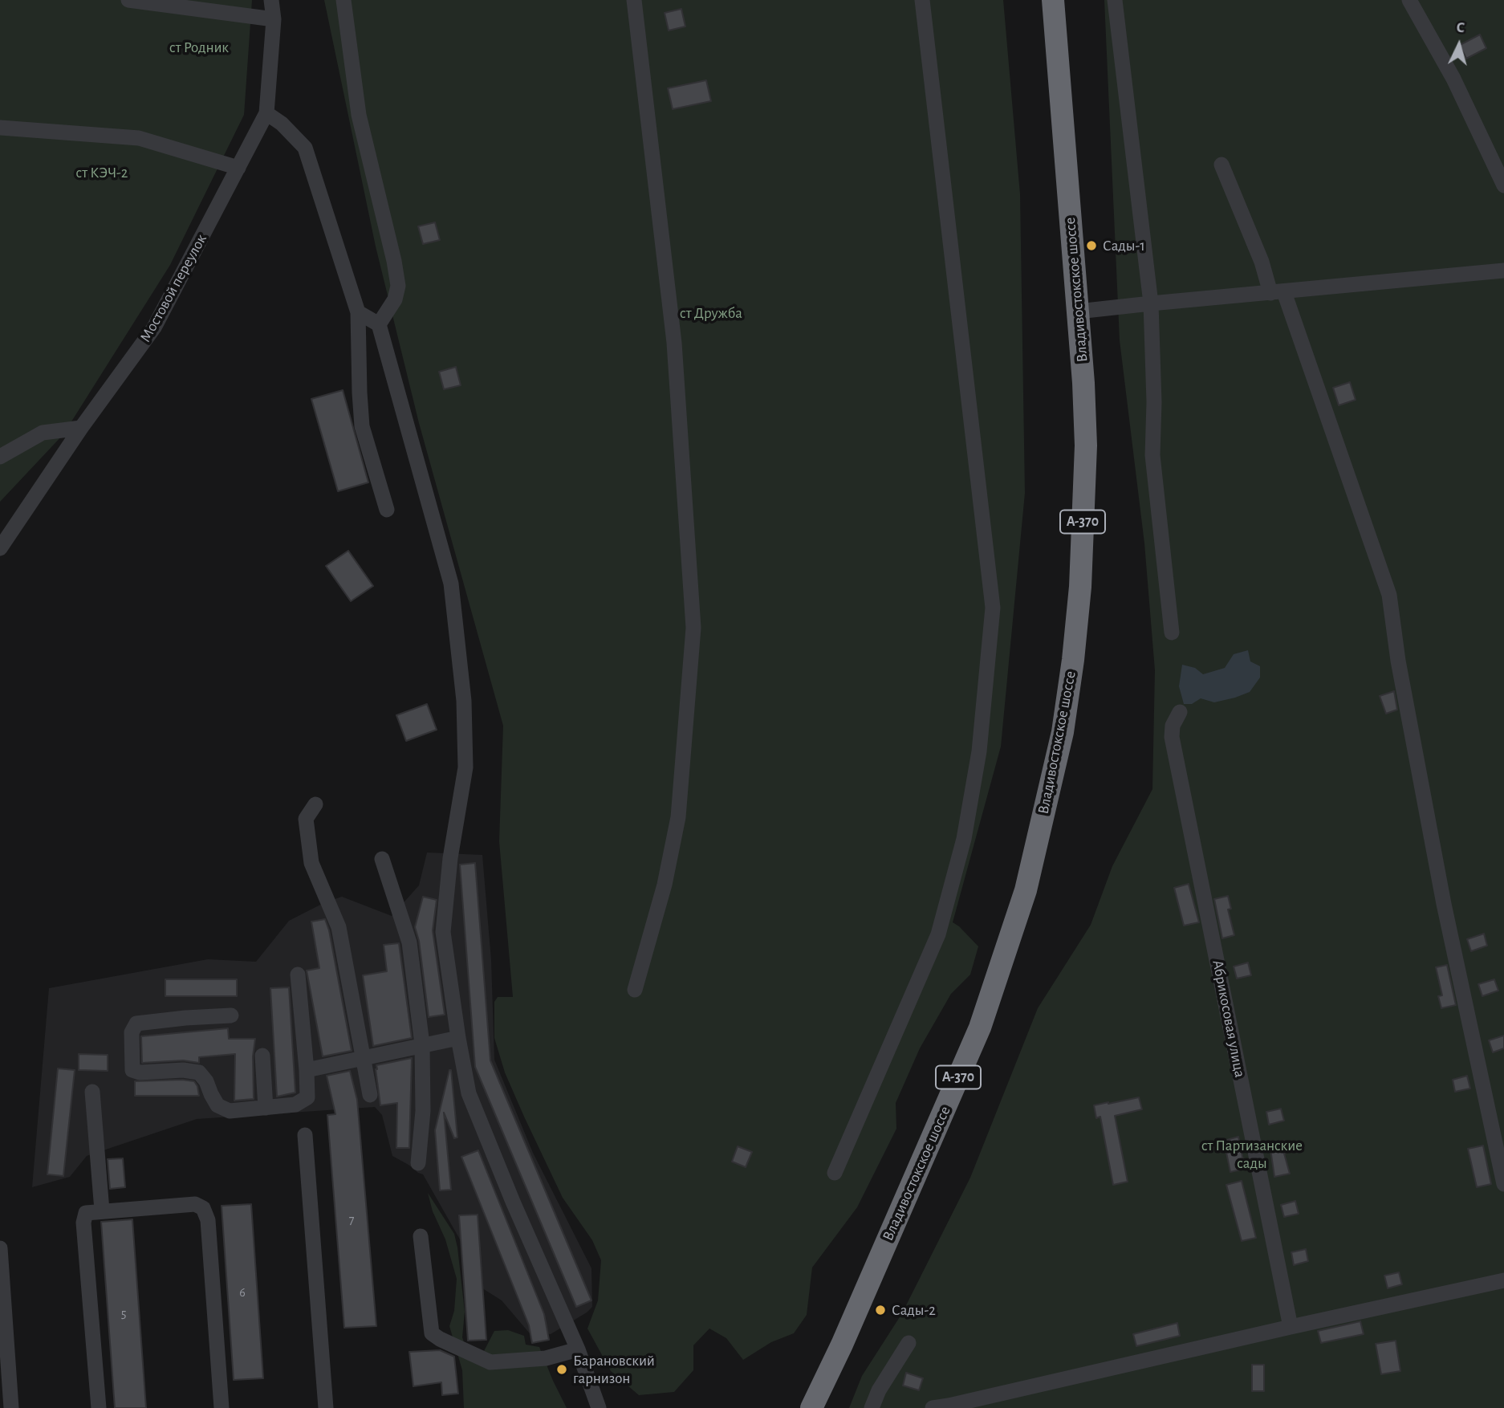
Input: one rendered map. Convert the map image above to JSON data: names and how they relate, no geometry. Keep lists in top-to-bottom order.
{
  "streets": {
    "highway": ["Владивостокское шоссе", "А-370"],
    "street": ["Мостовой переулок", "Абрикосовая улица"]
  },
  "parks": [
    "ст Родник",
    "ст КЭЧ-2",
    "ст Дружба",
    "ст Партизанские сады"
  ],
  "places": ["Сады-1", "Сады-2", "Барановский гарнизон"],
  "house_numbers": ["7", "6", "5"],
  "north": "top"
}
